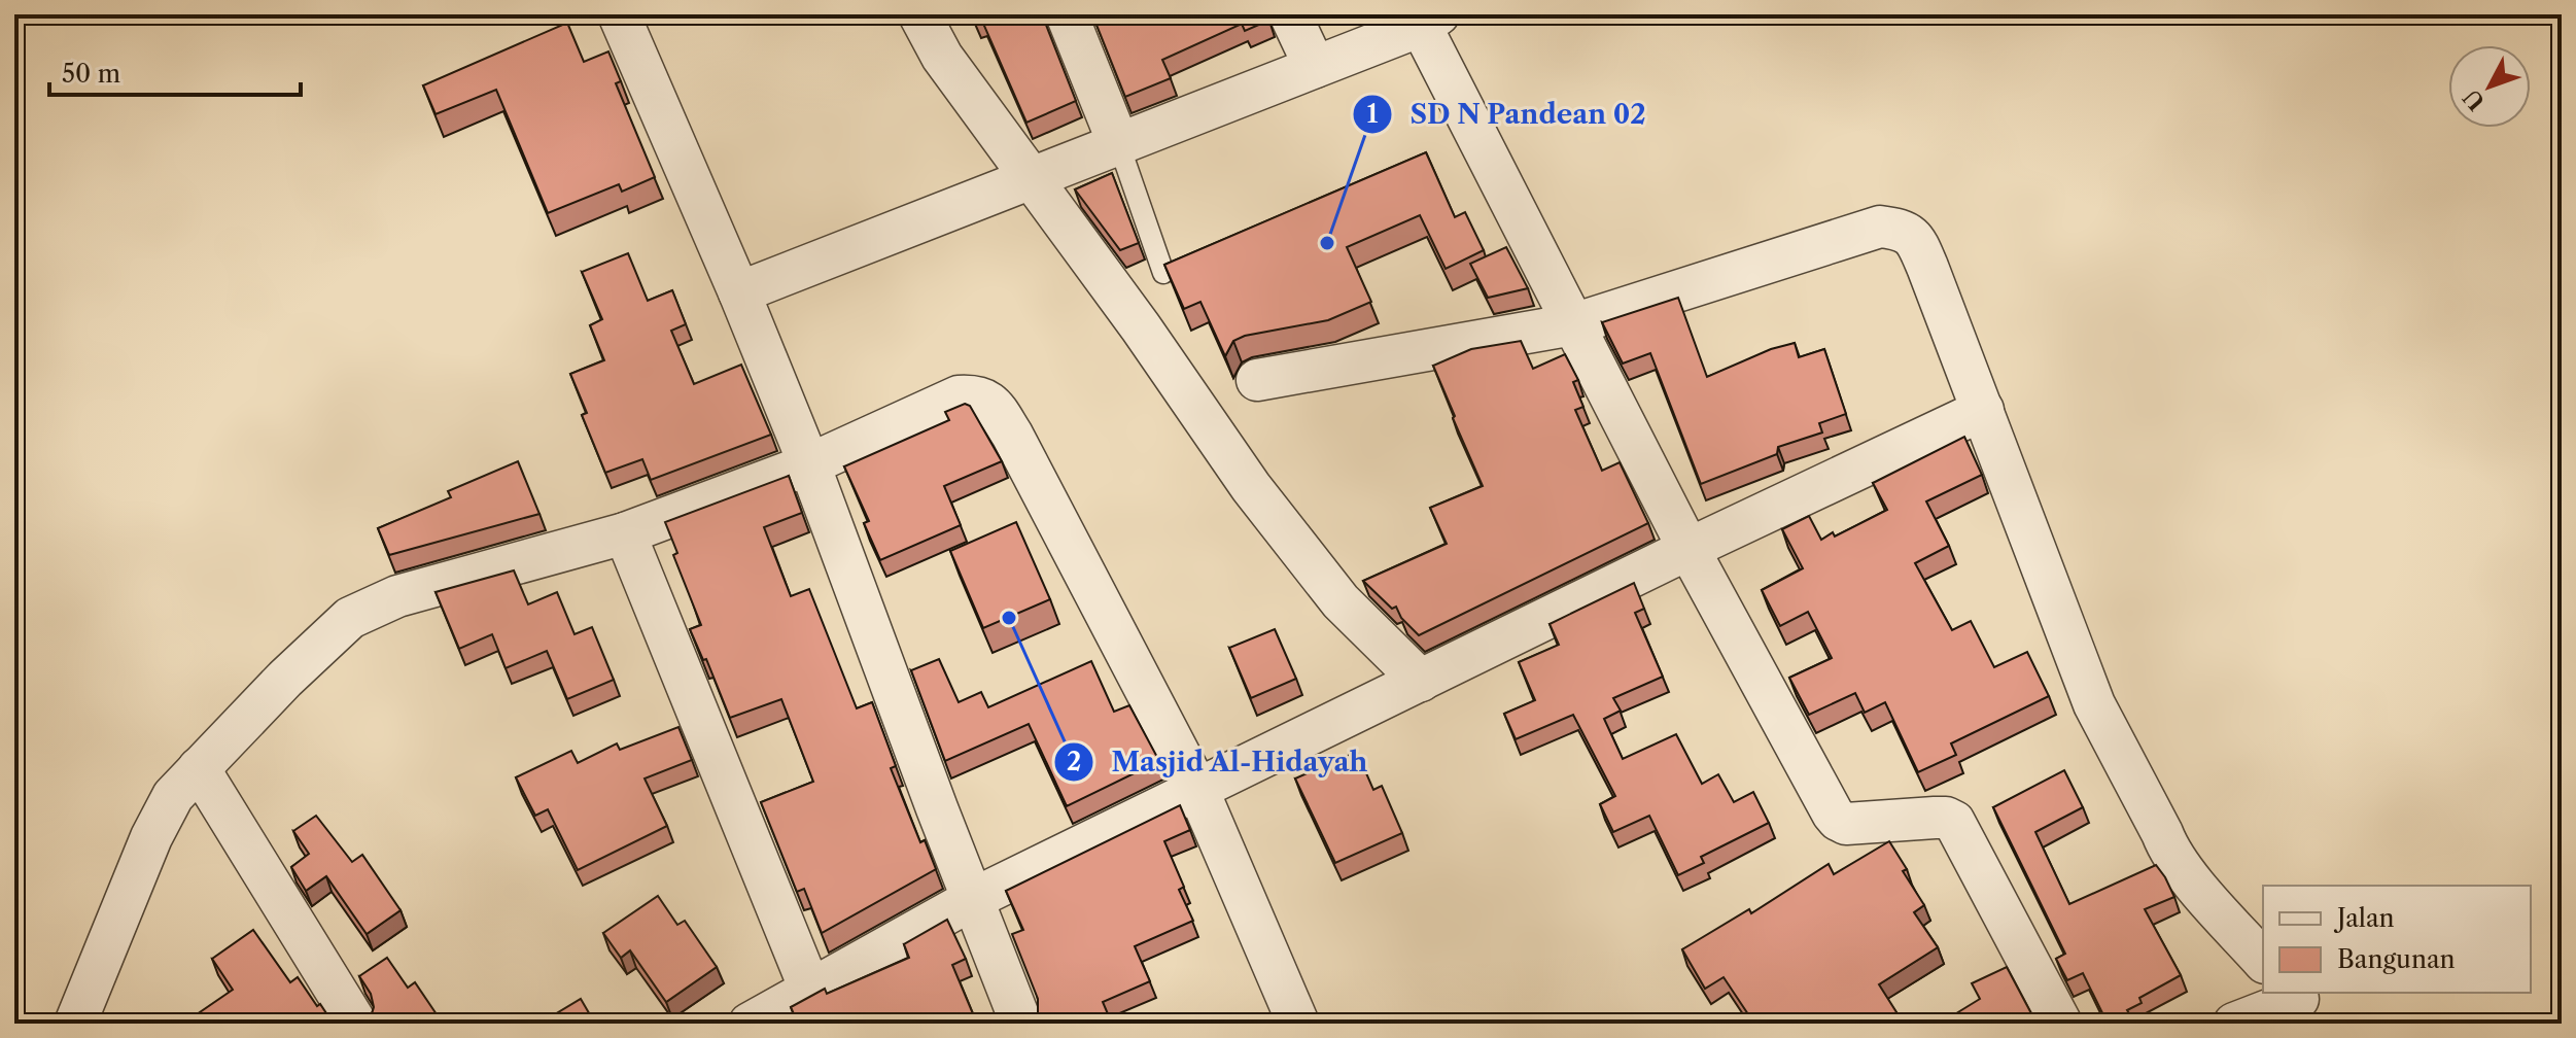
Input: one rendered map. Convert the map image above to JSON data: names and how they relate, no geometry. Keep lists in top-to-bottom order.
{
  "places": ["SD N Pandean 02", "Masjid Al-Hidayah"],
  "legend": ["Jalan", "Bangunan"],
  "scale_bar": "50 m",
  "north": "bottom left"
}
